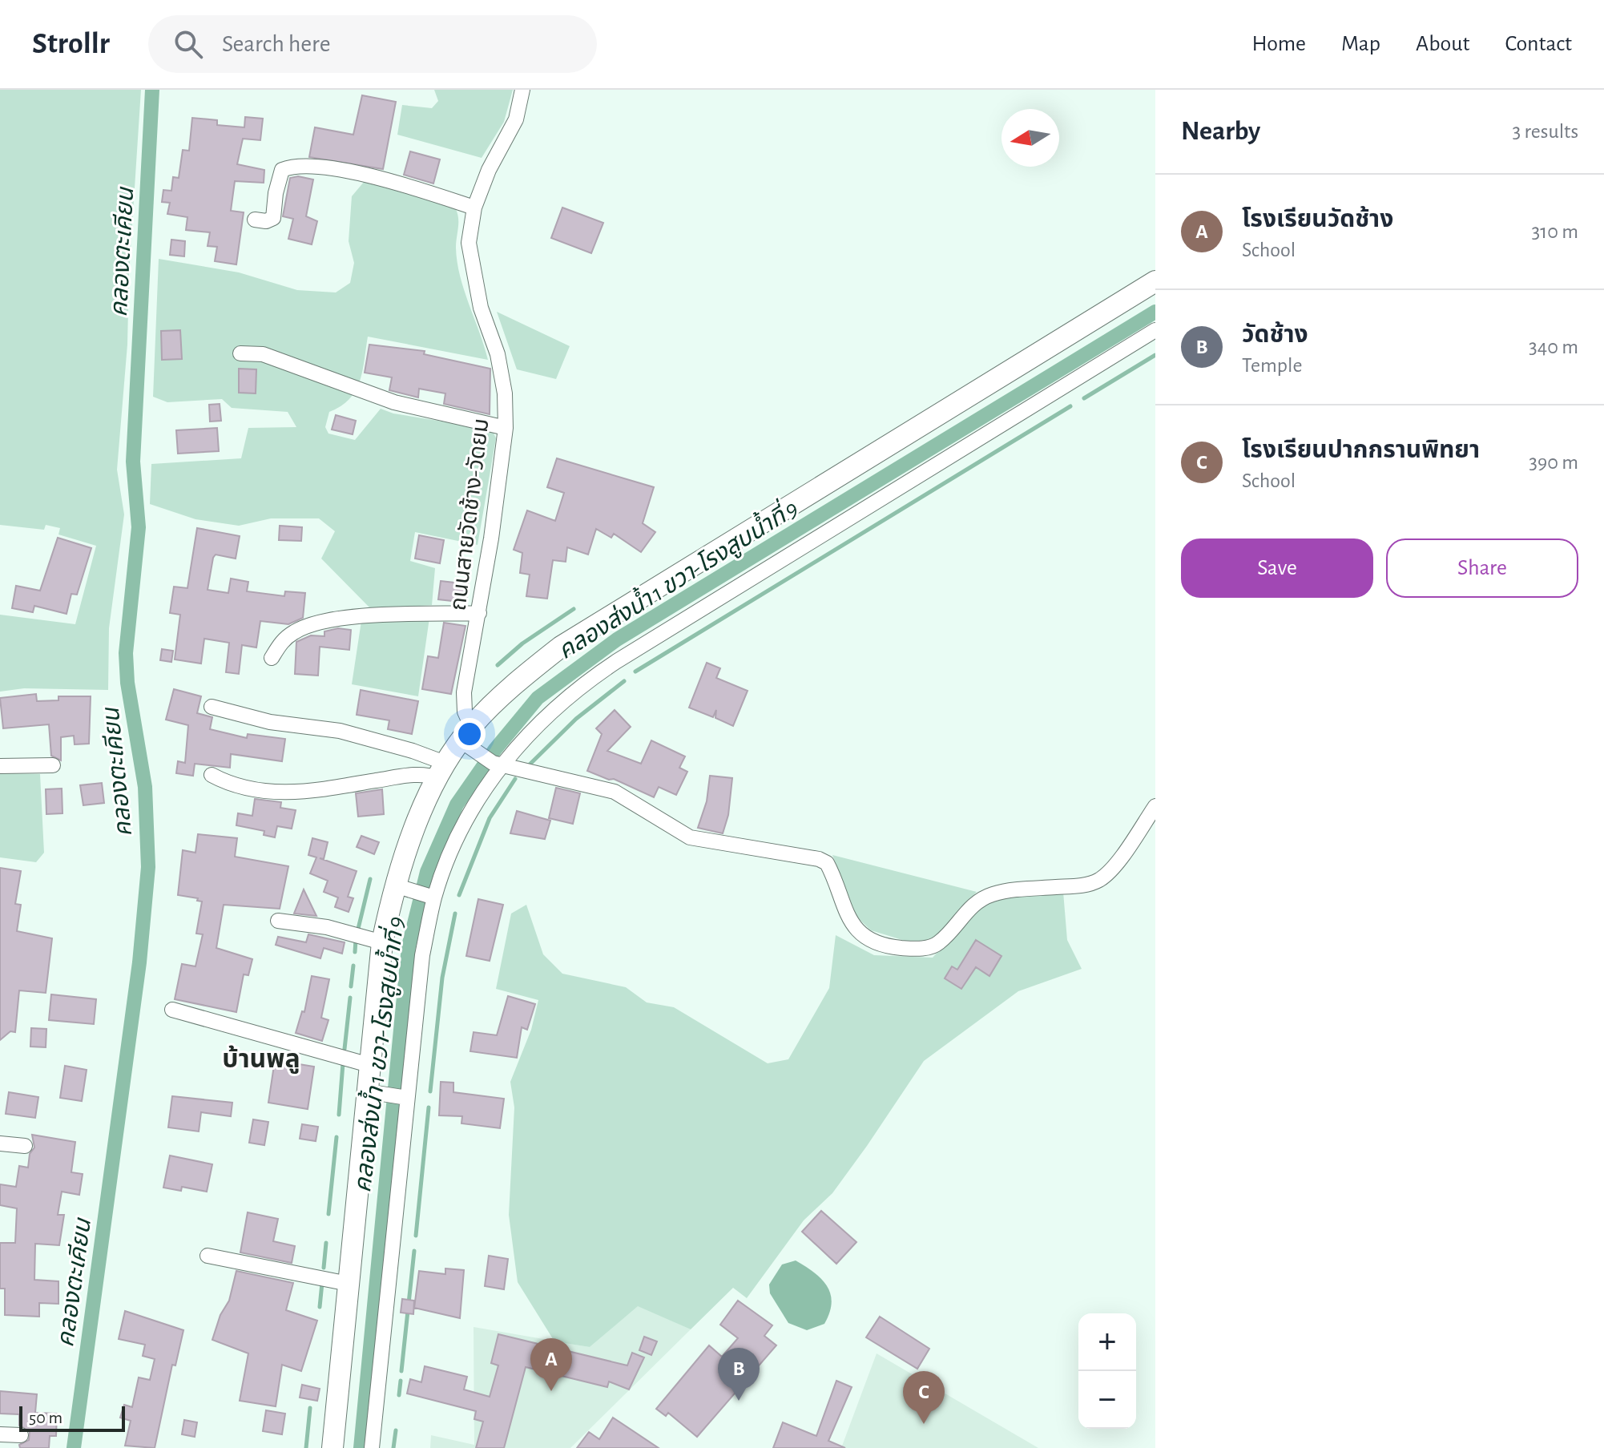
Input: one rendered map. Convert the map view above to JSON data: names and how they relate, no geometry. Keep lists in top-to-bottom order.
{
  "streets": {
    "street": ["ถนนสายวัดช้าง-วัดยม"]
  },
  "districts": ["บ้านพลู"],
  "water": ["คลองตะเคียน", "คลองส่งน้ำ 1 ขวา-โรงสูบน้ำที่ 9"],
  "scale_bar": "50 m",
  "north": "left",
  "page": {
    "header": "Strollr",
    "search": "Search here",
    "nav": [
      "Home",
      "Map",
      "About",
      "Contact"
    ],
    "heading": ["Nearby", "3 results"],
    "list": [
      {
        "mark": "A",
        "name": "โรงเรียนวัดช้าง",
        "note": "School",
        "value": "310 m"
      },
      {
        "mark": "B",
        "name": "วัดช้าง",
        "note": "Temple",
        "value": "340 m"
      },
      {
        "mark": "C",
        "name": "โรงเรียนปากกรานพิทยา",
        "note": "School",
        "value": "390 m"
      }
    ],
    "buttons": ["Save", "Share"],
    "map_buttons": ["+", "−"],
    "pins": ["A", "B", "C"],
    "scale": "50 m"
  }
}
